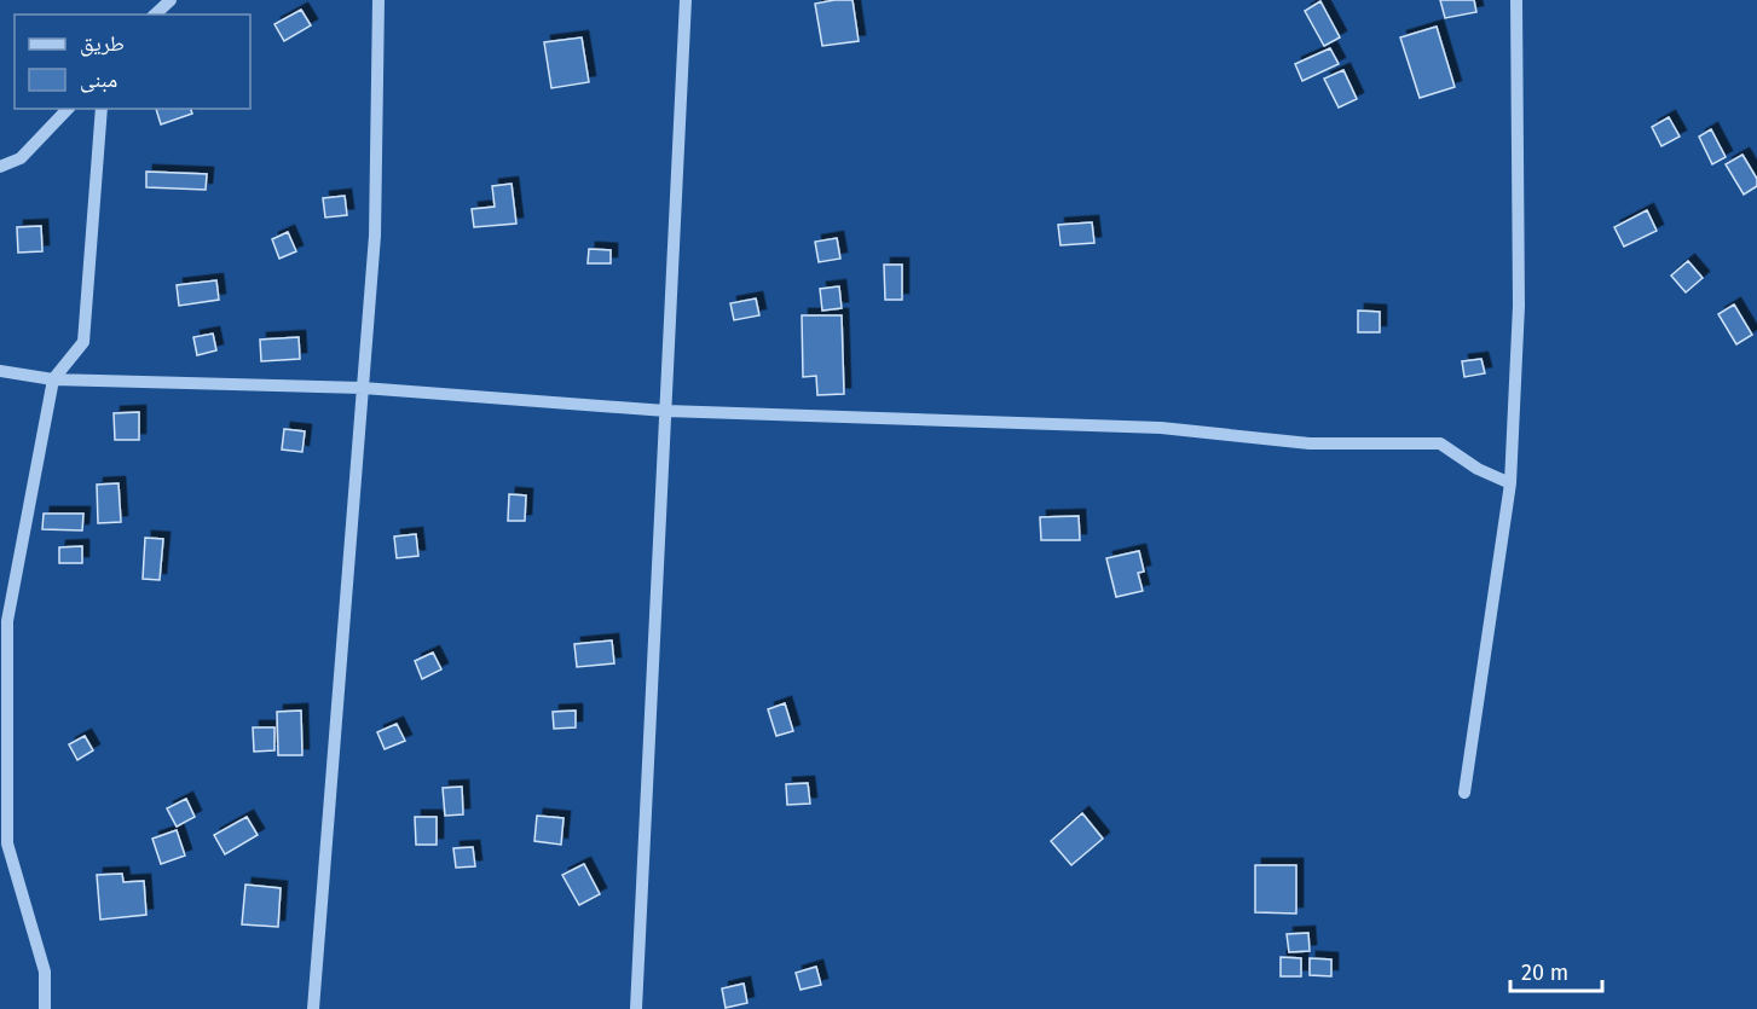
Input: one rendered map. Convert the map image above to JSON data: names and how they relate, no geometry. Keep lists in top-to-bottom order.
{
  "legend": ["طريق", "مبنى"],
  "scale_bar": "20 m"
}
